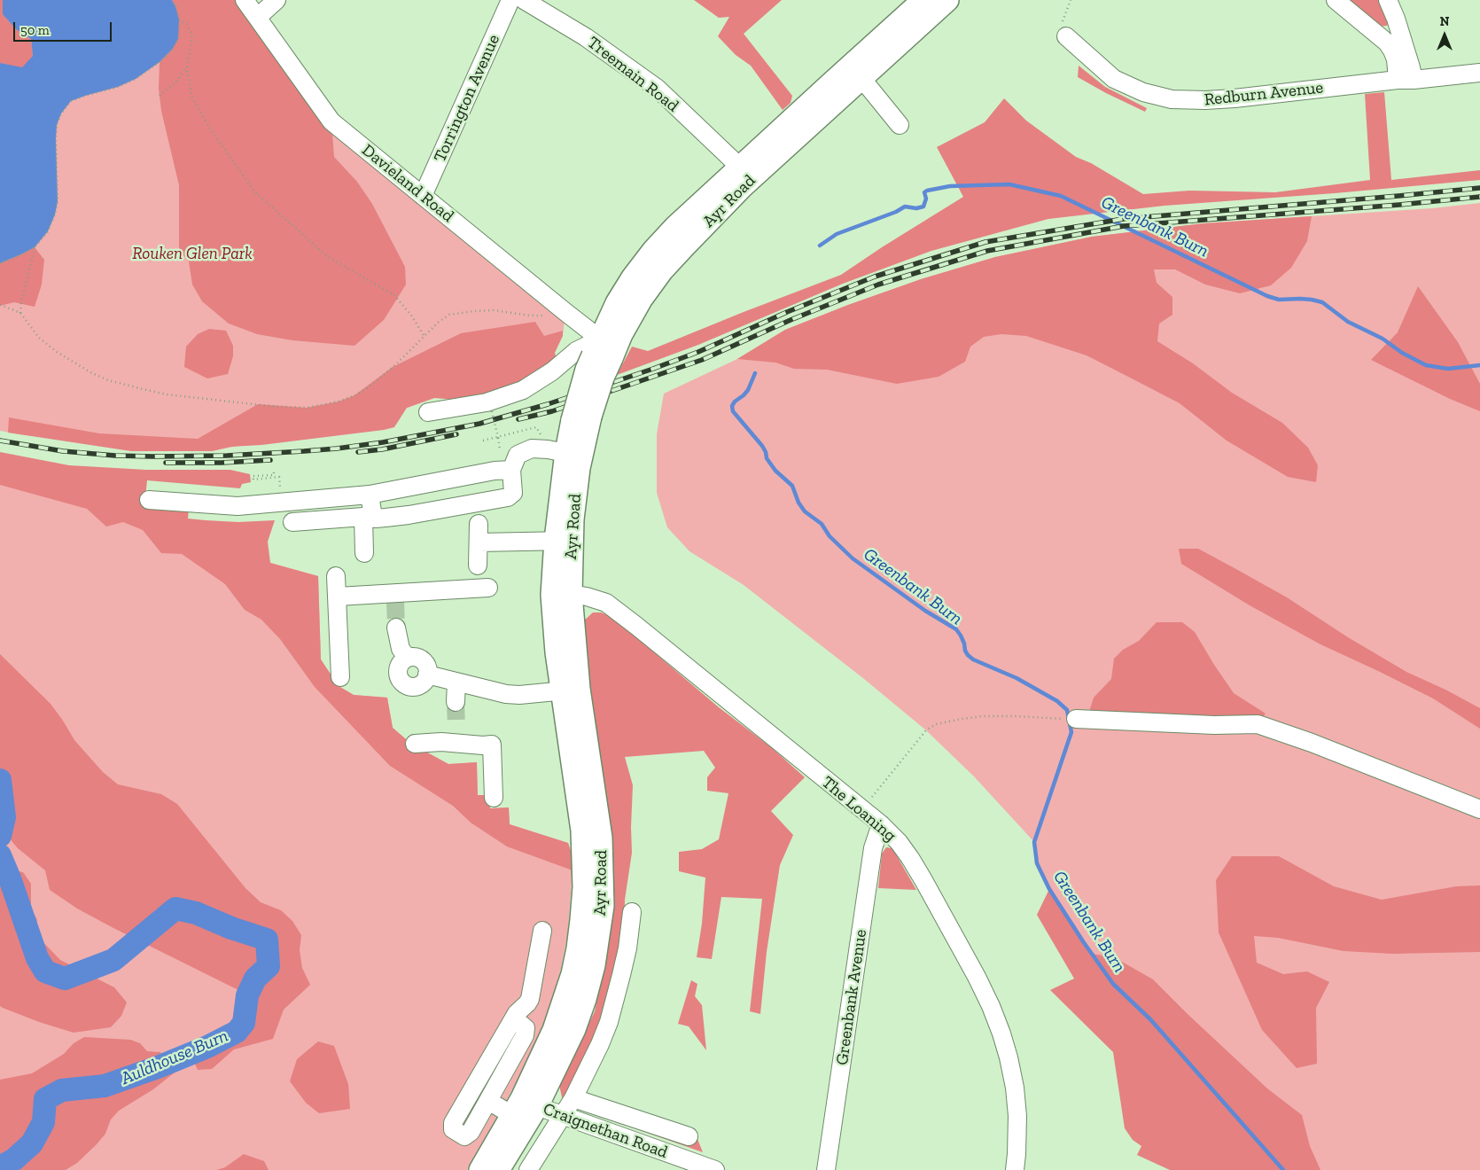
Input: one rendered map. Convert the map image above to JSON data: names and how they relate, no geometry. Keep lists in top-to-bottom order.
{
  "streets": {
    "main road": ["Ayr Road"],
    "street": [
      "Treemain Road",
      "Redburn Avenue",
      "Torrington Avenue",
      "Davieland Road",
      "The Loaning",
      "Greenbank Avenue",
      "Craignethan Road"
    ]
  },
  "crossings": [
    ["Treemain Road", "Ayr Road"],
    ["Torrington Avenue", "Davieland Road"],
    ["Davieland Road", "Ayr Road"],
    ["Ayr Road", "The Loaning"],
    ["Ayr Road", "Craignethan Road"],
    ["The Loaning", "Greenbank Avenue"]
  ],
  "water": ["Greenbank Burn", "Auldhouse Burn"],
  "parks": ["Rouken Glen Park"],
  "scale_bar": "50 m",
  "north": "top"
}
